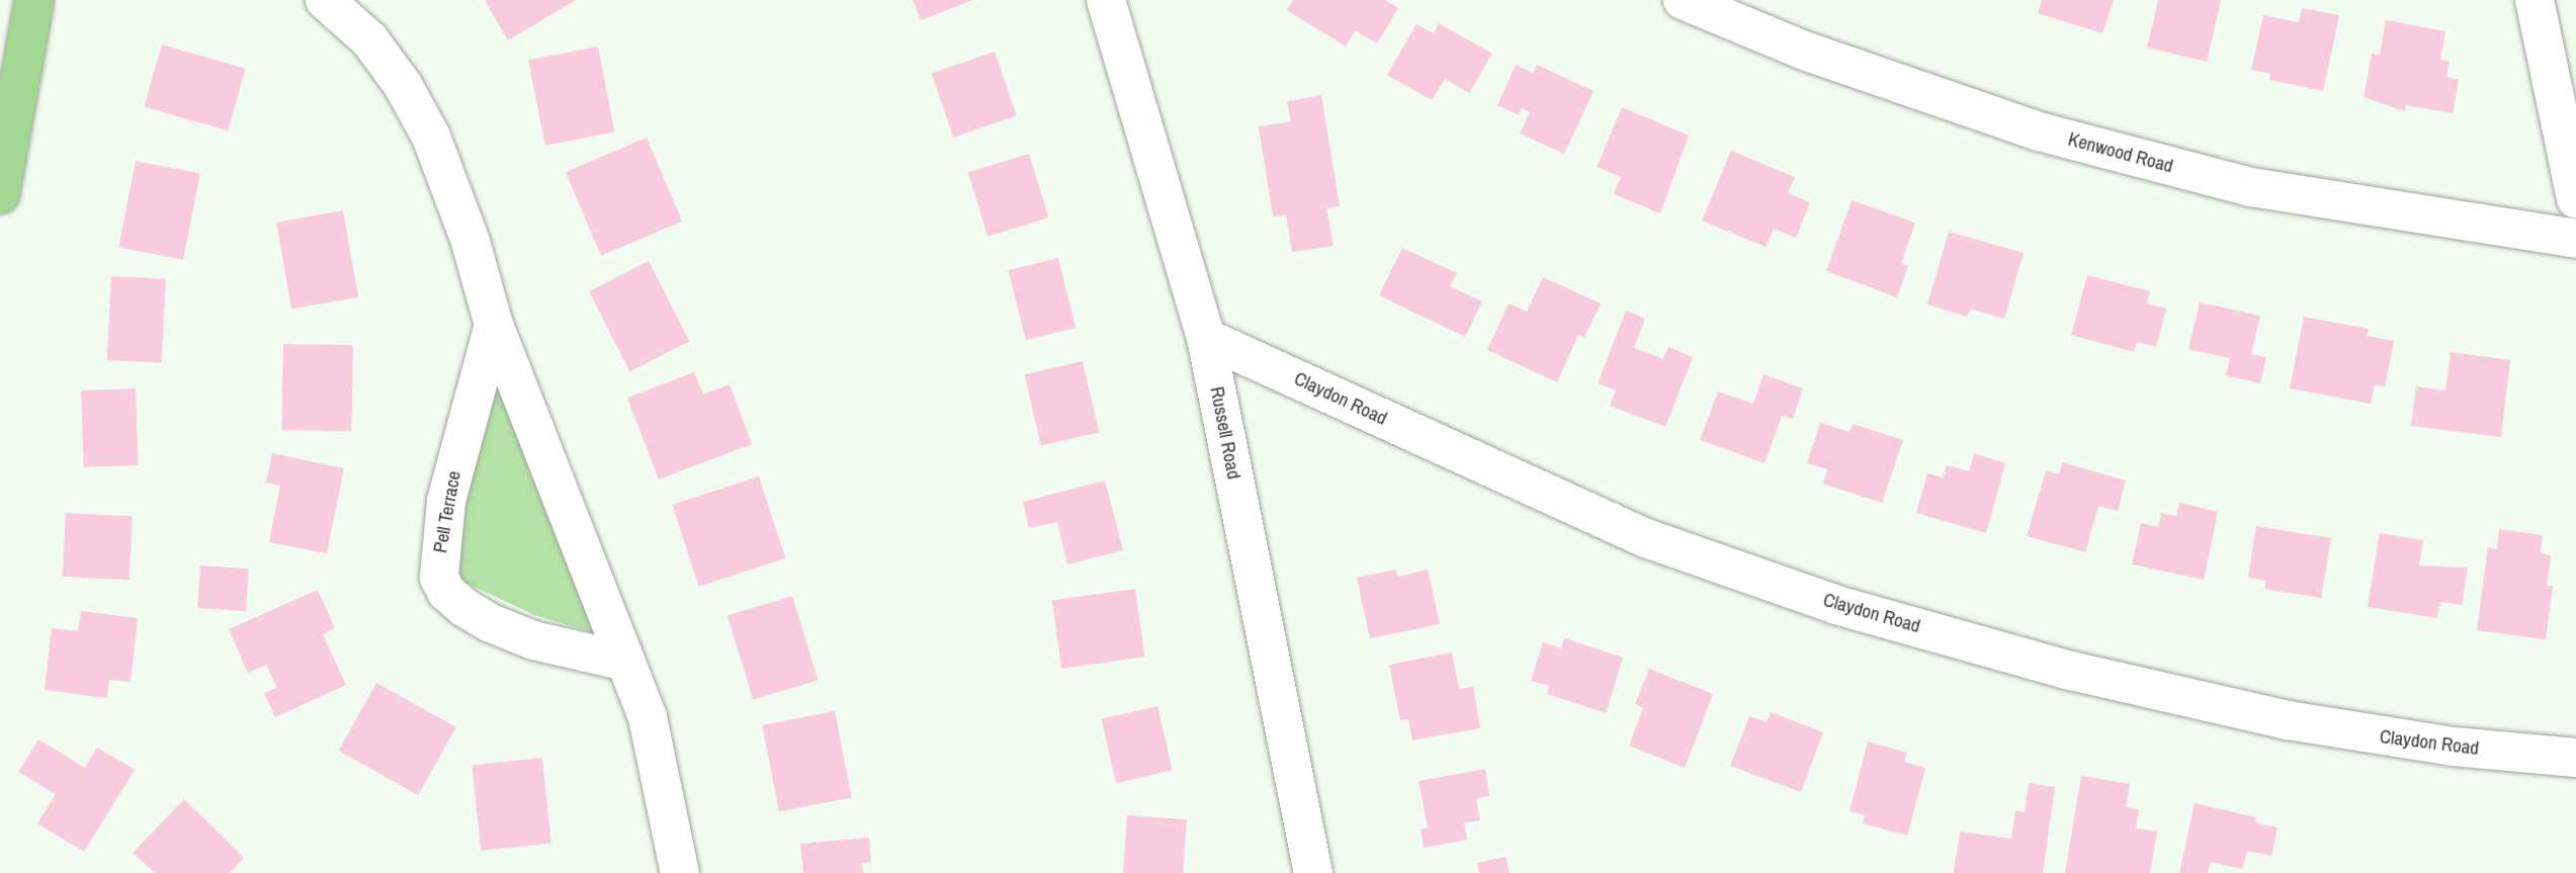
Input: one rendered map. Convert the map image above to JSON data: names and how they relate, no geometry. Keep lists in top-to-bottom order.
{
  "streets": {
    "street": [
      "Kenwood Road",
      "Claydon Road",
      "Russell Road",
      "Pell Terrace"
    ]
  },
  "crossings": [
    ["Claydon Road", "Russell Road"]
  ]
}
